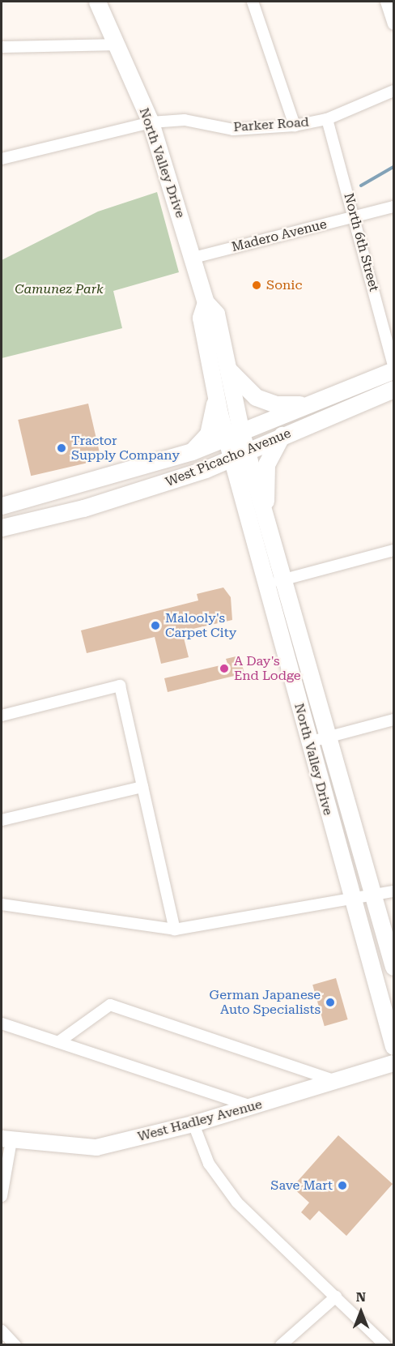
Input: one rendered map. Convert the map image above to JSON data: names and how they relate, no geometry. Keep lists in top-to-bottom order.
{
  "streets": {
    "main road": ["North Valley Drive", "West Picacho Avenue"],
    "street": [
      "Parker Road",
      "Madero Avenue",
      "North 6th Street",
      "West Hadley Avenue"
    ]
  },
  "crossings": [
    ["Parker Road", "North Valley Drive"],
    ["Parker Road", "North 6th Street"],
    ["North Valley Drive", "Madero Avenue"],
    ["North Valley Drive", "West Picacho Avenue"],
    ["Madero Avenue", "North 6th Street"]
  ],
  "parks": ["Camunez Park"],
  "places": [
    "Sonic",
    "Tractor Supply Company",
    "Malooly's Carpet City",
    "A Day's End Lodge",
    "German Japanese Auto Specialists",
    "Save Mart"
  ],
  "north": "top"
}
